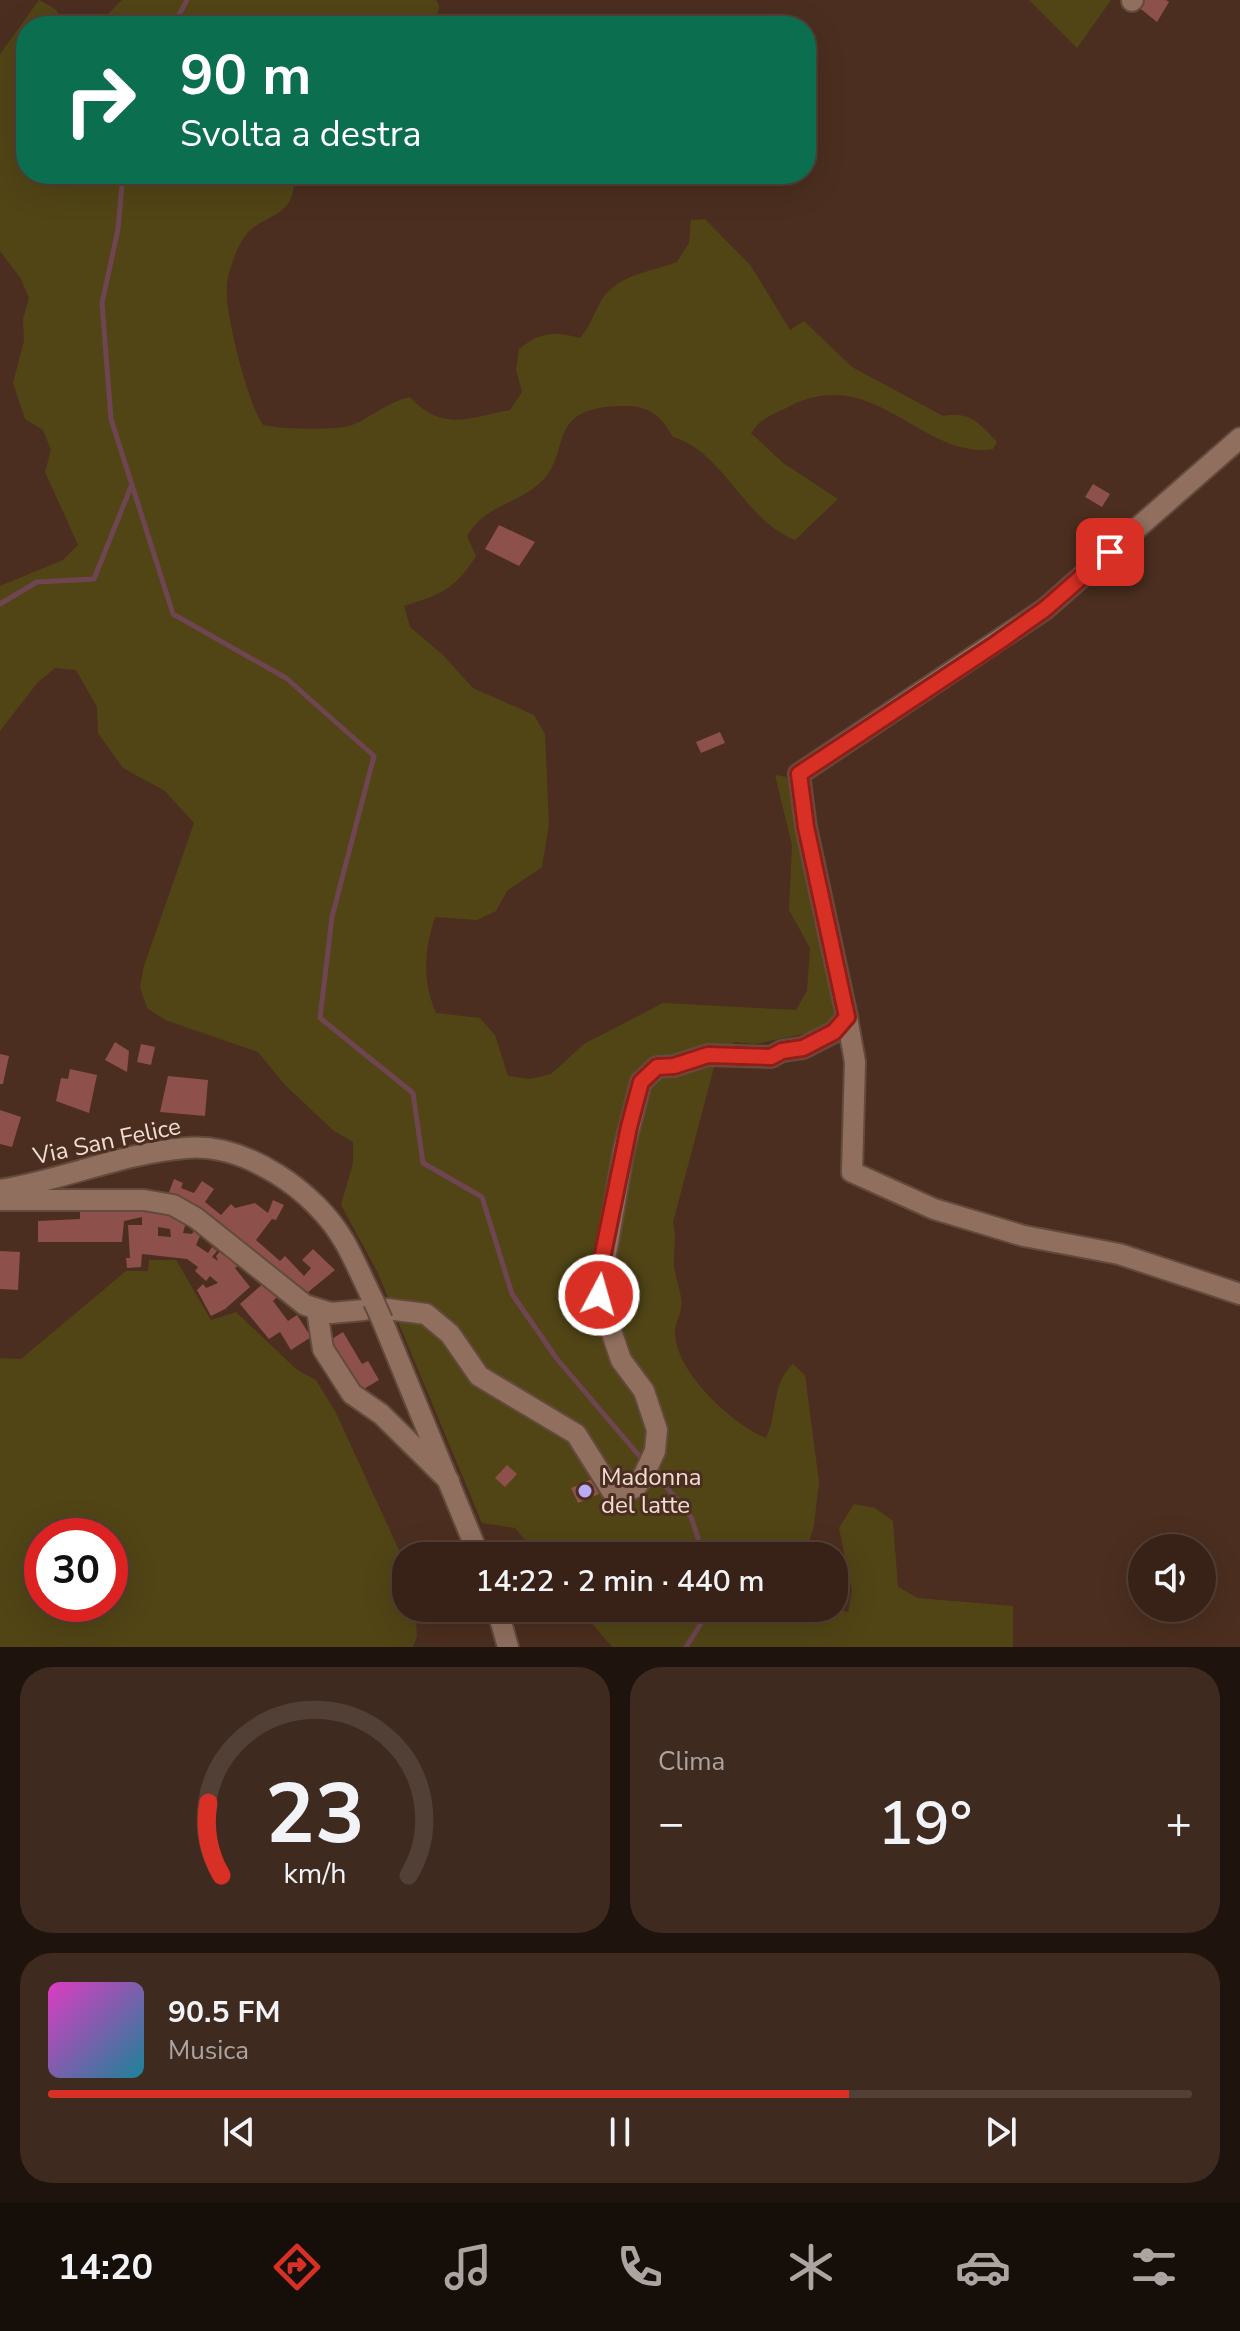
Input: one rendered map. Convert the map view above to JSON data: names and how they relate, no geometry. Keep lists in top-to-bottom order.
{
  "streets": {
    "street": ["Via San Felice"]
  },
  "places": ["Madonna del latte"],
  "page": {
    "turn": ["90 m", "Svolta a destra"],
    "limit": "30",
    "trip": "14:22 · 2 min · 440 m",
    "tile": "Clima",
    "heat": ["−", "19°", "+"],
    "song": ["90.5 FM", "Musica"],
    "tabs": "14:20",
    "gauge": ["23", "km/h"]
  }
}
